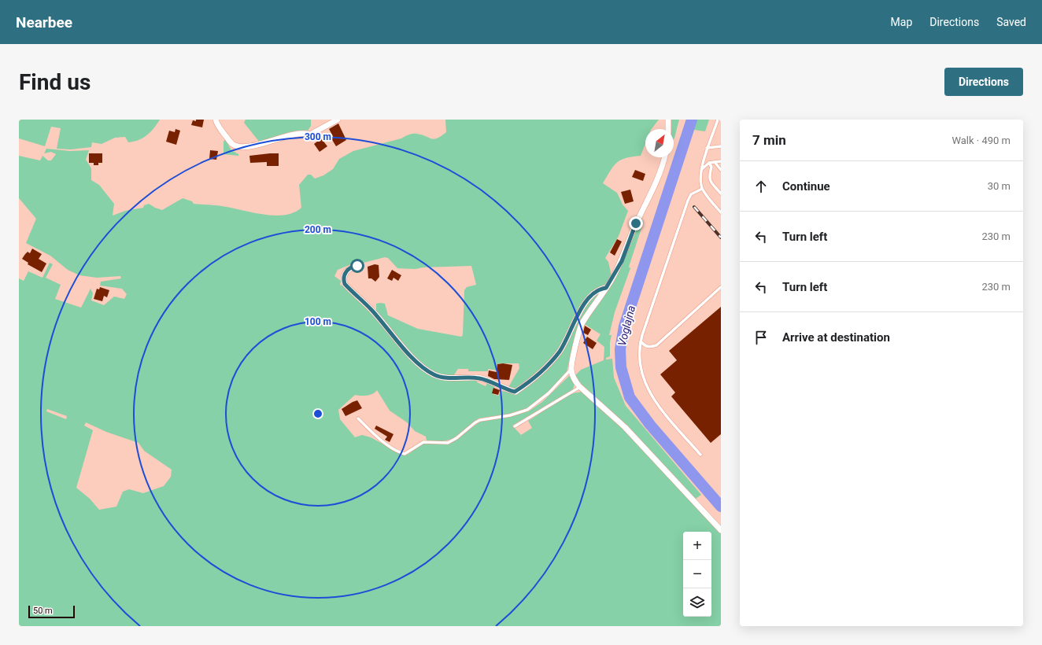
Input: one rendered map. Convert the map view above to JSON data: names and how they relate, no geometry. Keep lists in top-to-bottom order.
{
  "water": ["Voglajna"],
  "scale_bar": "50 m",
  "north": "top right",
  "page": {
    "header": "Nearbee",
    "nav": ["Map", "Directions", "Saved"],
    "buttons": "Directions",
    "title": "Find us",
    "heading": ["7 min", "Walk · 490 m"],
    "list": [
      ["Continue", "30 m"],
      ["Turn left", "230 m"],
      ["Turn left", "230 m"],
      "Arrive at destination"
    ],
    "map_buttons": ["+", "−"],
    "scale": "50 m"
  },
  "rings": ["300 m", "200 m", "100 m"]
}
